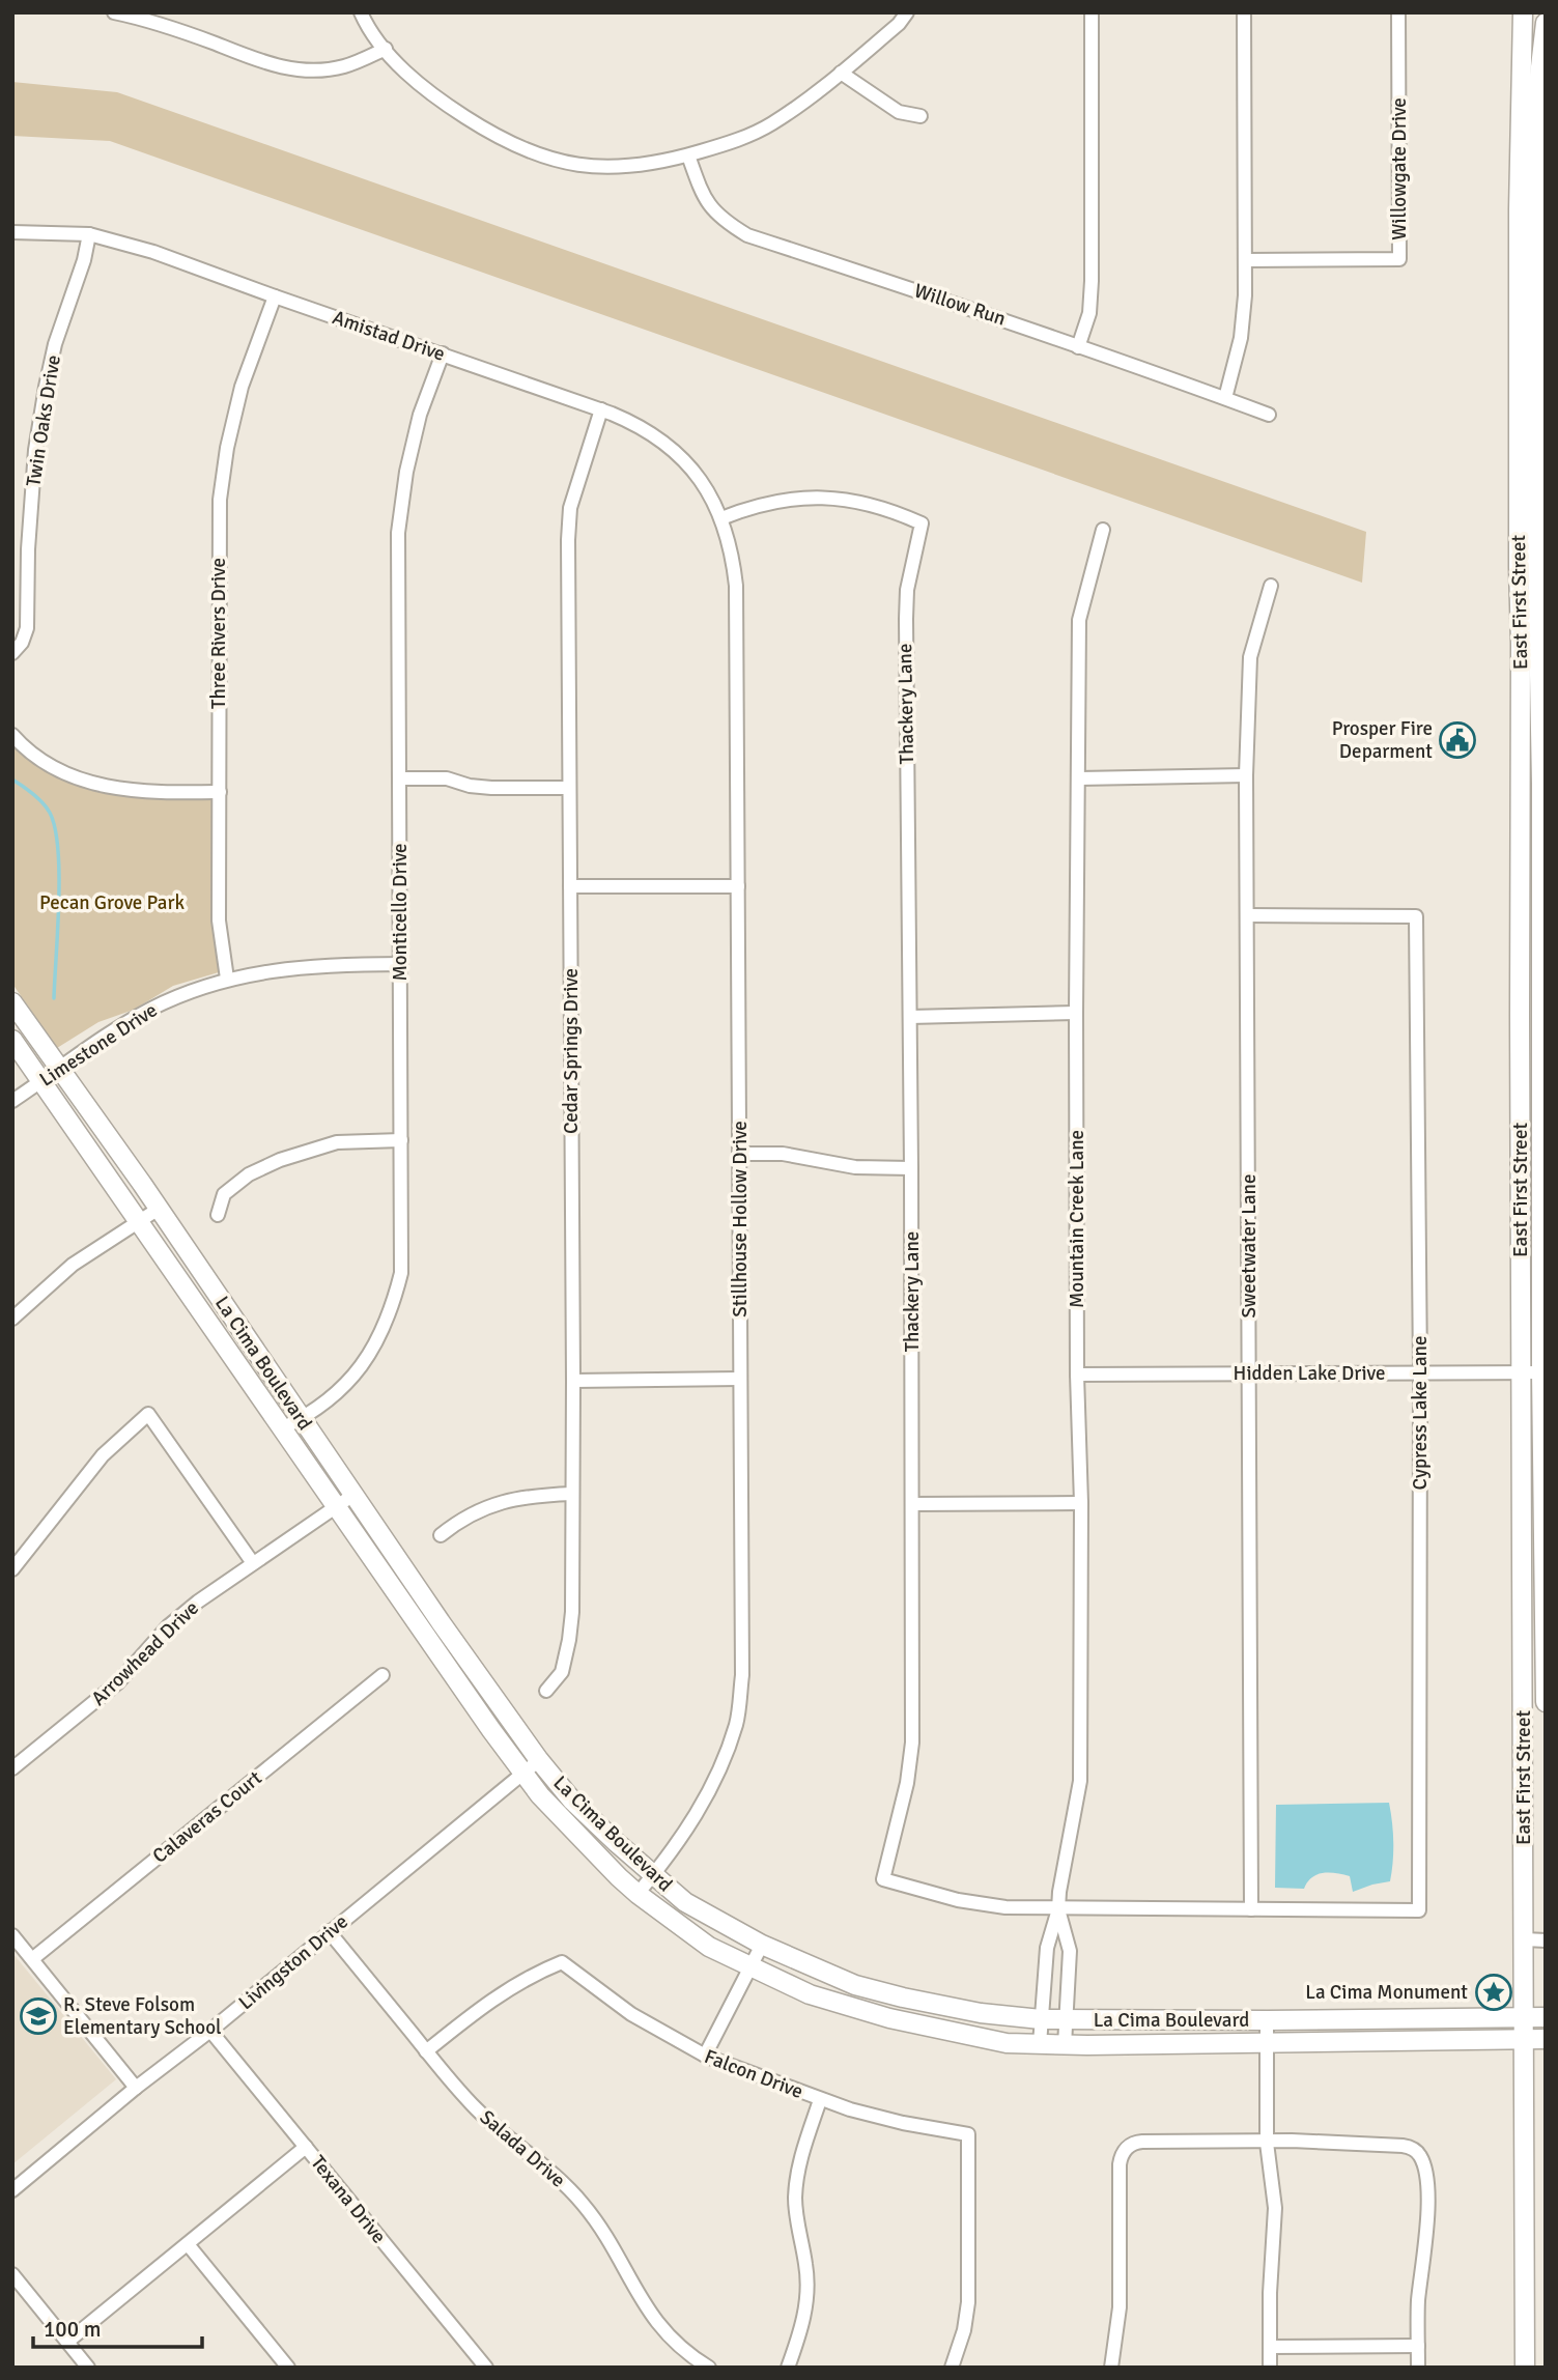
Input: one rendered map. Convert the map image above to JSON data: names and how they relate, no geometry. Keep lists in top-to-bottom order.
{
  "streets": {
    "main road": ["East First Street", "La Cima Boulevard"],
    "street": [
      "Willowgate Drive",
      "Willow Run",
      "Amistad Drive",
      "Twin Oaks Drive",
      "Three Rivers Drive",
      "Thackery Lane",
      "Monticello Drive",
      "Limestone Drive",
      "Cedar Springs Drive",
      "Stillhouse Hollow Drive",
      "Mountain Creek Lane",
      "Sweetwater Lane",
      "Hidden Lake Drive",
      "Cypress Lake Lane",
      "Arrowhead Drive",
      "Calaveras Court",
      "Livingston Drive",
      "Falcon Drive",
      "Salada Drive",
      "Texana Drive"
    ]
  },
  "crossings": [
    ["Amistad Drive", "Twin Oaks Drive"],
    ["Amistad Drive", "Three Rivers Drive"],
    ["Amistad Drive", "Thackery Lane"],
    ["Amistad Drive", "Monticello Drive"],
    ["Amistad Drive", "Cedar Springs Drive"],
    ["Amistad Drive", "Stillhouse Hollow Drive"],
    ["East First Street", "La Cima Boulevard"],
    ["East First Street", "Hidden Lake Drive"],
    ["Three Rivers Drive", "Limestone Drive"],
    ["Thackery Lane", "Stillhouse Hollow Drive"],
    ["Thackery Lane", "Mountain Creek Lane"],
    ["Monticello Drive", "Limestone Drive"],
    ["Monticello Drive", "La Cima Boulevard"],
    ["Limestone Drive", "La Cima Boulevard"],
    ["Stillhouse Hollow Drive", "La Cima Boulevard"],
    ["Mountain Creek Lane", "La Cima Boulevard"],
    ["Mountain Creek Lane", "Hidden Lake Drive"],
    ["Sweetwater Lane", "Hidden Lake Drive"],
    ["Sweetwater Lane", "Cypress Lake Lane"],
    ["La Cima Boulevard", "Arrowhead Drive"],
    ["La Cima Boulevard", "Livingston Drive"],
    ["Hidden Lake Drive", "Cypress Lake Lane"],
    ["Livingston Drive", "Salada Drive"],
    ["Livingston Drive", "Texana Drive"],
    ["Falcon Drive", "Salada Drive"]
  ],
  "parks": ["Pecan Grove Park"],
  "places": {
    "public building": ["Prosper Fire Deparment"],
    "place": ["La Cima Monument"],
    "school or university": ["R. Steve Folsom Elementary School"]
  },
  "scale_bar": "100 m"
}
